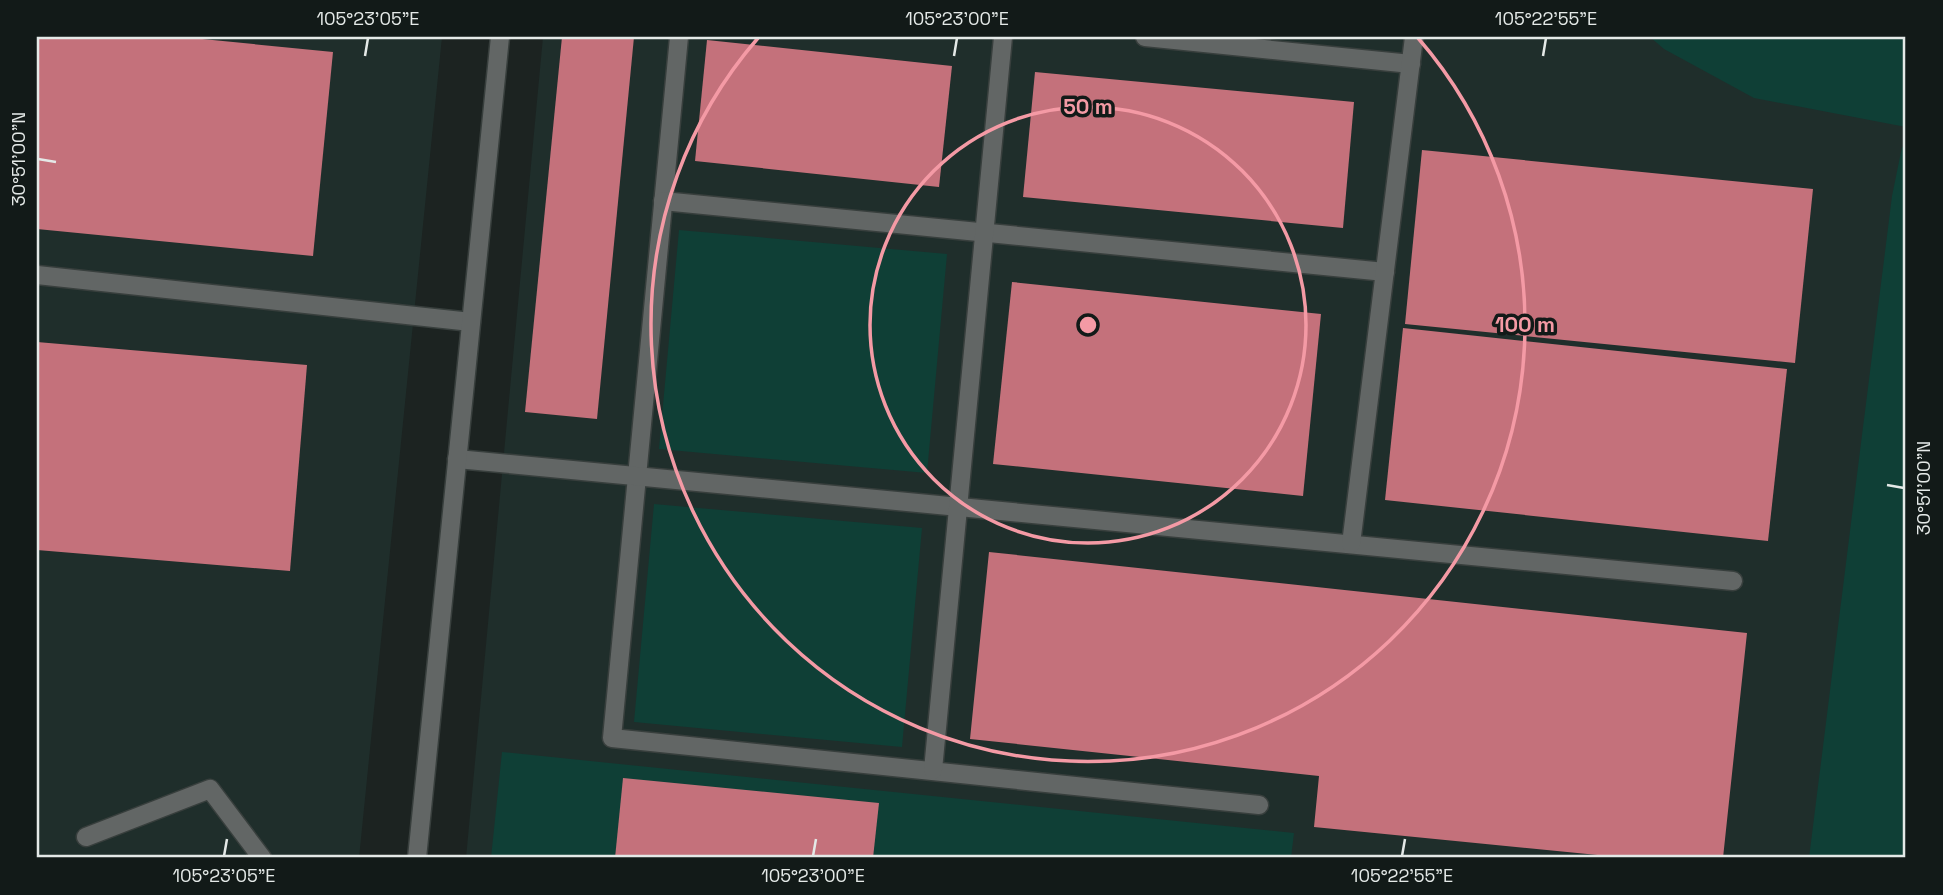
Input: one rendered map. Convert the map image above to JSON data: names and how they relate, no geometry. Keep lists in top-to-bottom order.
{
  "coordinates": [
    "105°23'05\"E",
    "105°23'00\"E",
    "105°22'55\"E",
    "30°51'00\"N"
  ],
  "rings": ["50 m", "100 m"]
}
